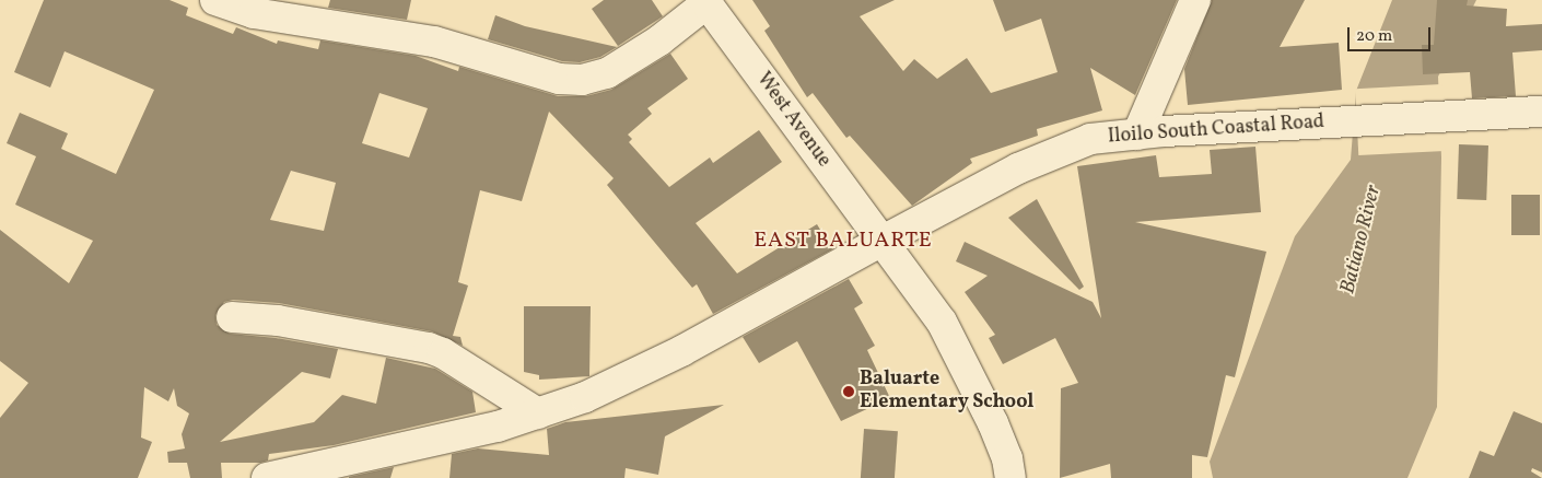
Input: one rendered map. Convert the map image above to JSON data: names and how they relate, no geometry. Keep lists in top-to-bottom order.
{
  "streets": {
    "street": ["West Avenue", "Iloilo South Coastal Road"]
  },
  "crossings": [
    ["West Avenue", "Iloilo South Coastal Road"]
  ],
  "districts": ["EAST BALUARTE"],
  "water": ["Batiano River"],
  "places": ["Baluarte Elementary School"],
  "scale_bar": "20 m"
}
